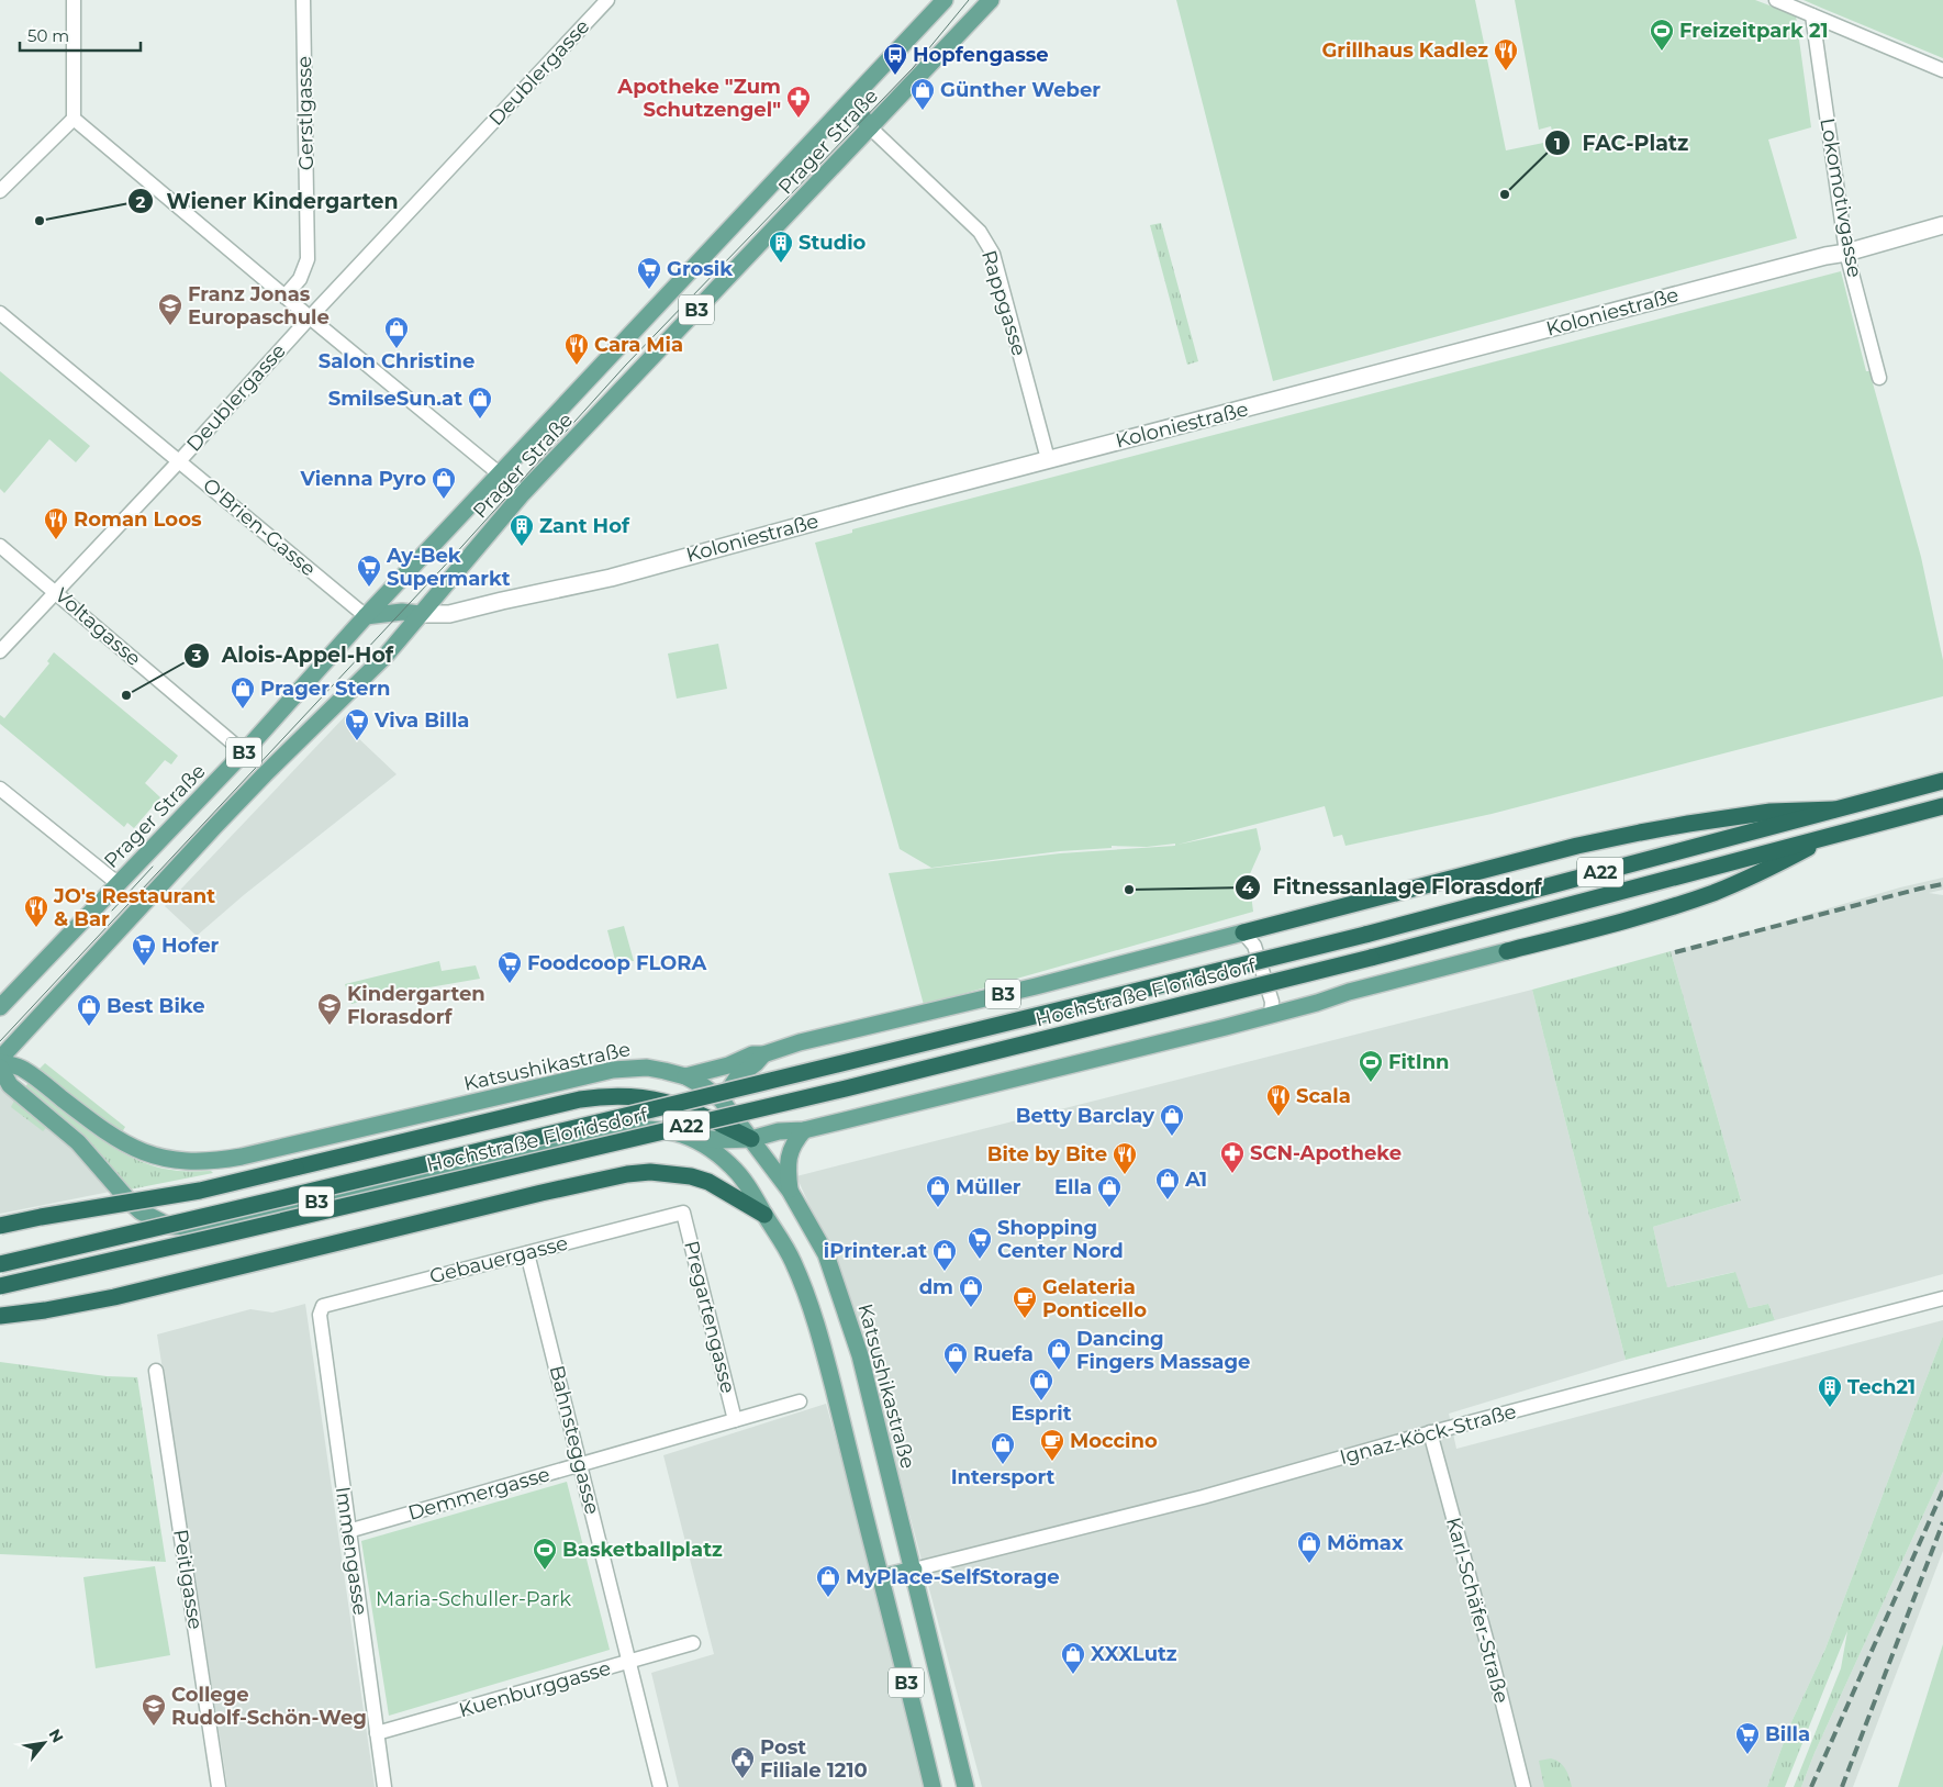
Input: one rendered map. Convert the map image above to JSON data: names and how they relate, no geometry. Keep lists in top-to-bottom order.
{
  "streets": {
    "highway": ["A22", "Hochstraße Floridsdorf"],
    "main road": ["Prager Straße", "B3", "Katsushikastraße"],
    "street": [
      "Deublergasse",
      "Gerstlgasse",
      "Lokomotivgasse",
      "Rappgasse",
      "Koloniestraße",
      "O'Brien-Gasse",
      "Voltagasse",
      "Gebauergasse",
      "Pregartengasse",
      "Ignaz-Köck-Straße",
      "Bahnsteggasse",
      "Demmergasse",
      "Immengasse",
      "Peitlgasse",
      "Karl-Schäfer-Straße",
      "Kuenburggasse"
    ]
  },
  "crossings": [
    ["Deublergasse", "O'Brien-Gasse"],
    ["Deublergasse", "Voltagasse"],
    ["Prager Straße", "Rappgasse"],
    ["Prager Straße", "Koloniestraße"],
    ["Prager Straße", "O'Brien-Gasse"],
    ["Prager Straße", "Voltagasse"],
    ["Prager Straße", "Katsushikastraße"],
    ["Lokomotivgasse", "Koloniestraße"],
    ["Rappgasse", "Koloniestraße"],
    ["B3", "Katsushikastraße"],
    ["A22", "Hochstraße Floridsdorf"],
    ["Katsushikastraße", "Ignaz-Köck-Straße"],
    ["Gebauergasse", "Pregartengasse"],
    ["Gebauergasse", "Bahnsteggasse"],
    ["Gebauergasse", "Immengasse"],
    ["Pregartengasse", "Demmergasse"],
    ["Ignaz-Köck-Straße", "Karl-Schäfer-Straße"],
    ["Bahnsteggasse", "Demmergasse"],
    ["Bahnsteggasse", "Kuenburggasse"],
    ["Demmergasse", "Immengasse"],
    ["Immengasse", "Kuenburggasse"]
  ],
  "parks": ["Maria-Schuller-Park"],
  "places": {
    "sports": ["Freizeitpark 21", "FitInn", "Basketballplatz"],
    "restaurant": [
      "Grillhaus Kadlez",
      "Cara Mia",
      "Roman Loos",
      "JO's Restaurant & Bar",
      "Scala",
      "Bite by Bite"
    ],
    "bus stop": ["Hopfengasse"],
    "shop": [
      "Günther Weber",
      "Salon Christine",
      "SmilseSun.at",
      "Vienna Pyro",
      "Prager Stern",
      "Best Bike",
      "Betty Barclay",
      "A1",
      "Müller",
      "Ella",
      "iPrinter.at",
      "dm",
      "Dancing Fingers Massage",
      "Ruefa",
      "Esprit",
      "Intersport",
      "Mömax",
      "MyPlace-SelfStorage",
      "XXXLutz"
    ],
    "pharmacy": ["Apotheke \"Zum Schutzengel\"", "SCN-Apotheke"],
    "other": [
      "FAC-Platz",
      "Wiener Kindergarten",
      "Alois-Appel-Hof",
      "Fitnessanlage Florasdorf"
    ],
    "building": ["Studio", "Zant Hof", "Tech21"],
    "supermarket": [
      "Grosik",
      "Ay-Bek Supermarkt",
      "Viva Billa",
      "Hofer",
      "Foodcoop FLORA",
      "Shopping Center Nord",
      "Billa"
    ],
    "school or university": ["Franz Jonas Europaschule", "Kindergarten Florasdorf", "College Rudolf-Schön-Weg"],
    "cafe": ["Gelateria Ponticello", "Moccino"],
    "public building": ["Post Filiale 1210"]
  },
  "scale_bar": "50 m",
  "north": "top right"
}
